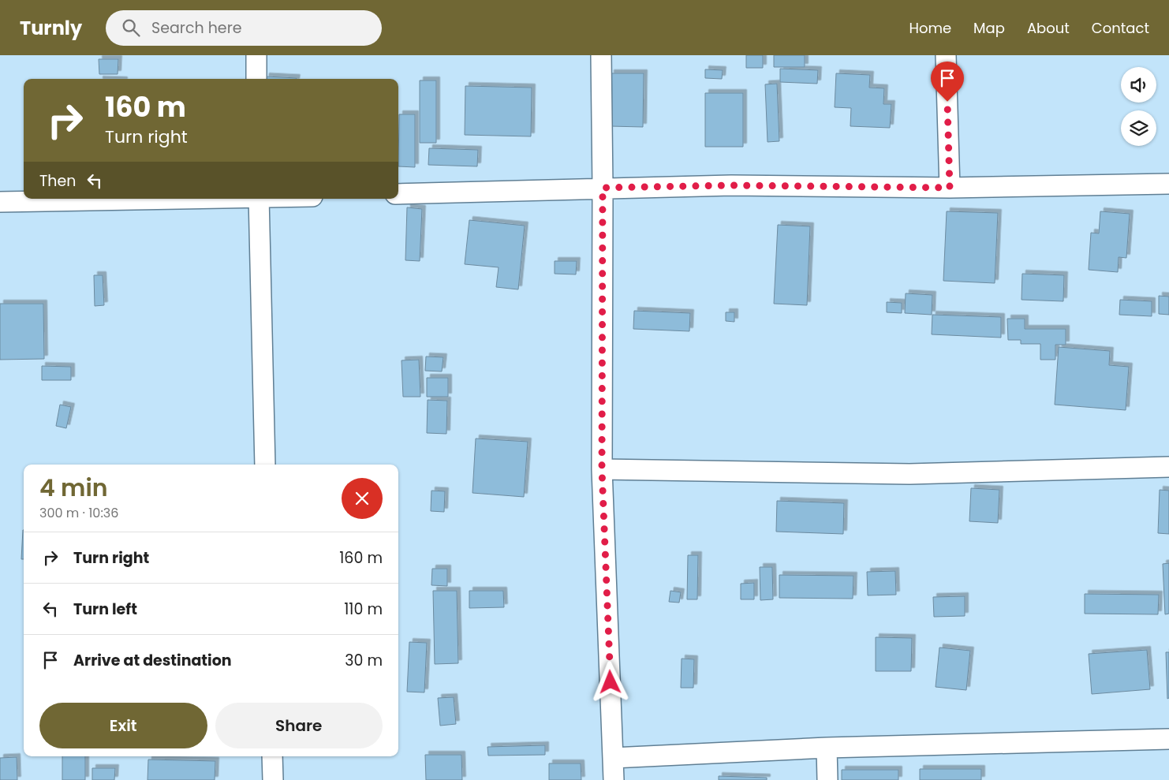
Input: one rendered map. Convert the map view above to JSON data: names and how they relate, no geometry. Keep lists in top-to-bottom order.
{
  "page": {
    "header": "Turnly",
    "search": "Search here",
    "nav": [
      "Home",
      "Map",
      "About",
      "Contact"
    ],
    "turn": ["160 m", "Turn right"],
    "then": "Then",
    "heading": ["4 min", "300 m · 10:36"],
    "list": [
      {
        "name": "Turn right",
        "value": "160 m"
      },
      {
        "name": "Turn left",
        "value": "110 m"
      },
      {
        "name": "Arrive at destination",
        "value": "30 m"
      }
    ],
    "buttons": ["Exit", "Share"]
  }
}
